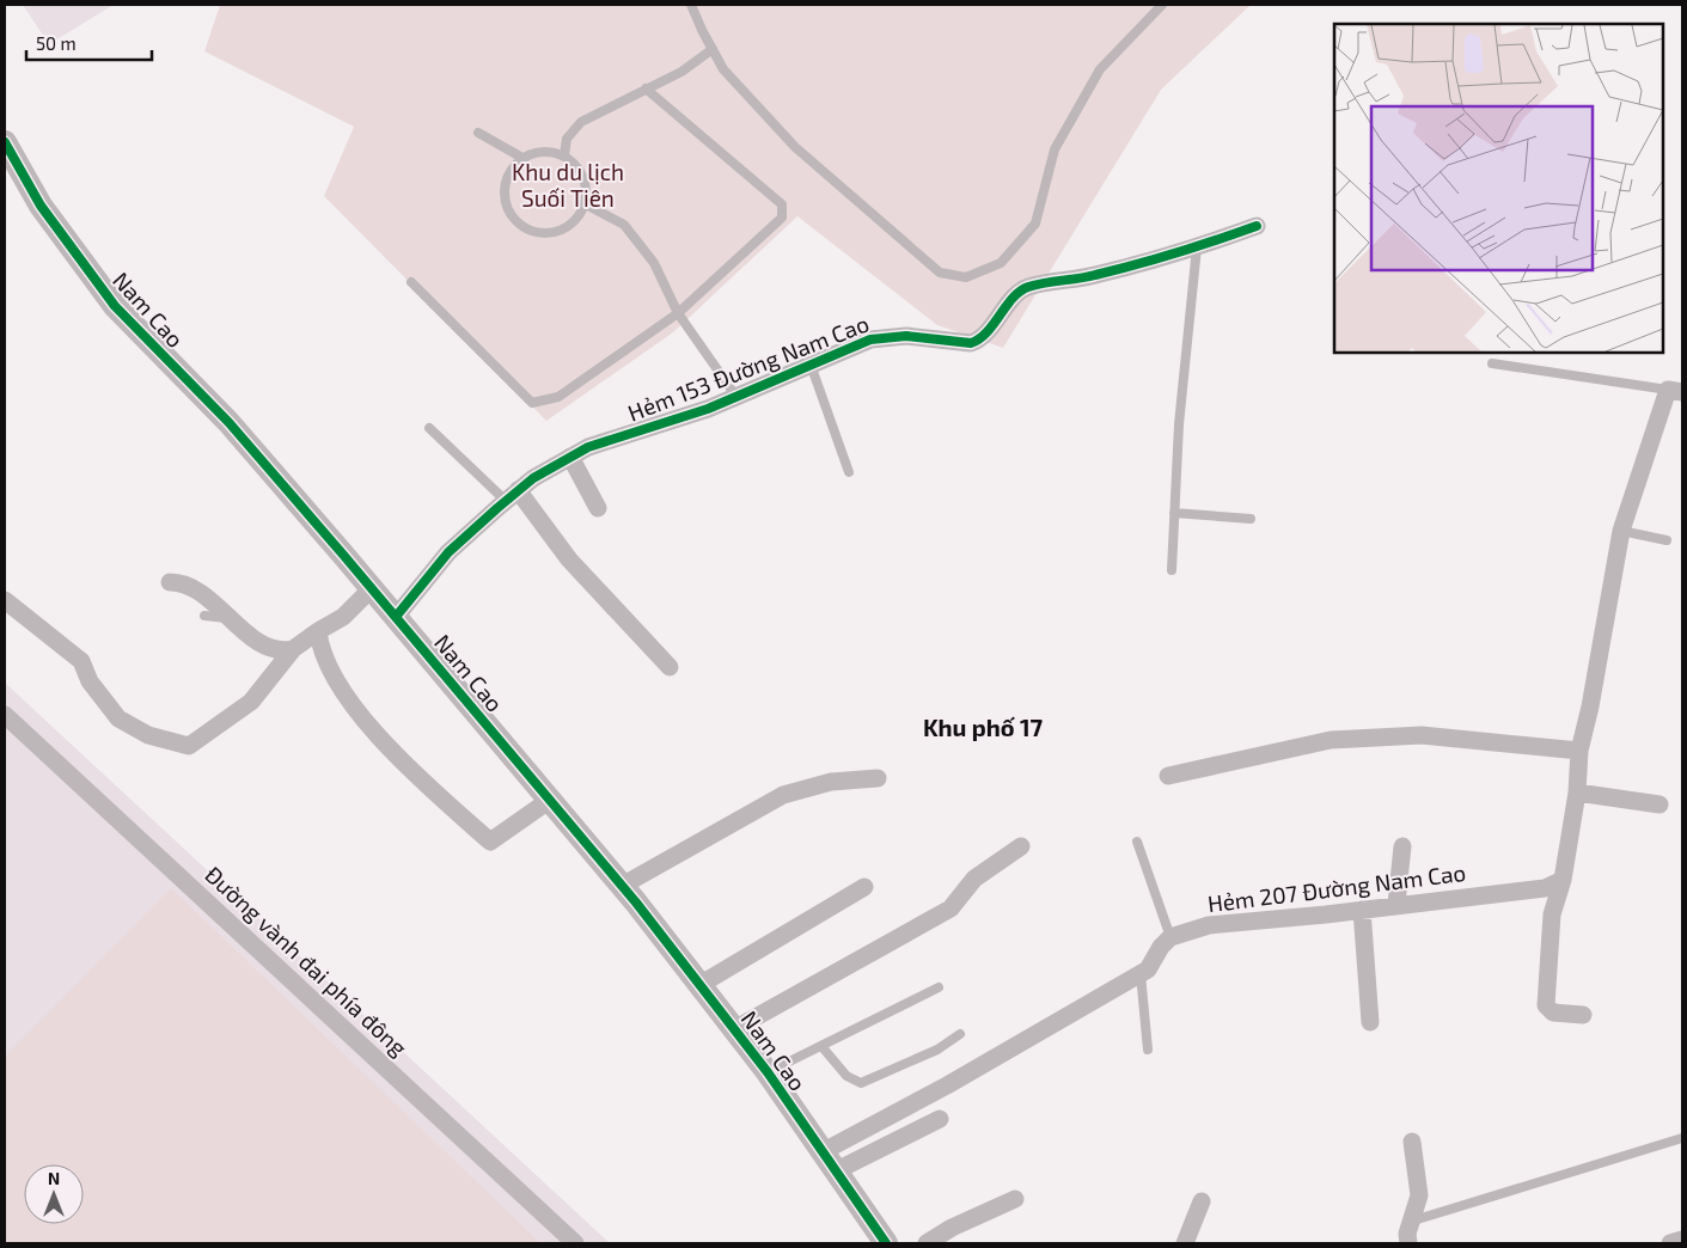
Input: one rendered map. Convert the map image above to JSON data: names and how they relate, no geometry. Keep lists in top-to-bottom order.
{
  "streets": {
    "street": [
      "Nam Cao",
      "Hẻm 153 Đường Nam Cao",
      "Hẻm 207 Đường Nam Cao",
      "Đường vành đai phía đông"
    ]
  },
  "crossings": [
    ["Nam Cao", "Hẻm 153 Đường Nam Cao"]
  ],
  "districts": ["Khu phố 17"],
  "parks": ["Khu du lịch Suối Tiên"],
  "scale_bar": "50 m",
  "north": "top"
}
